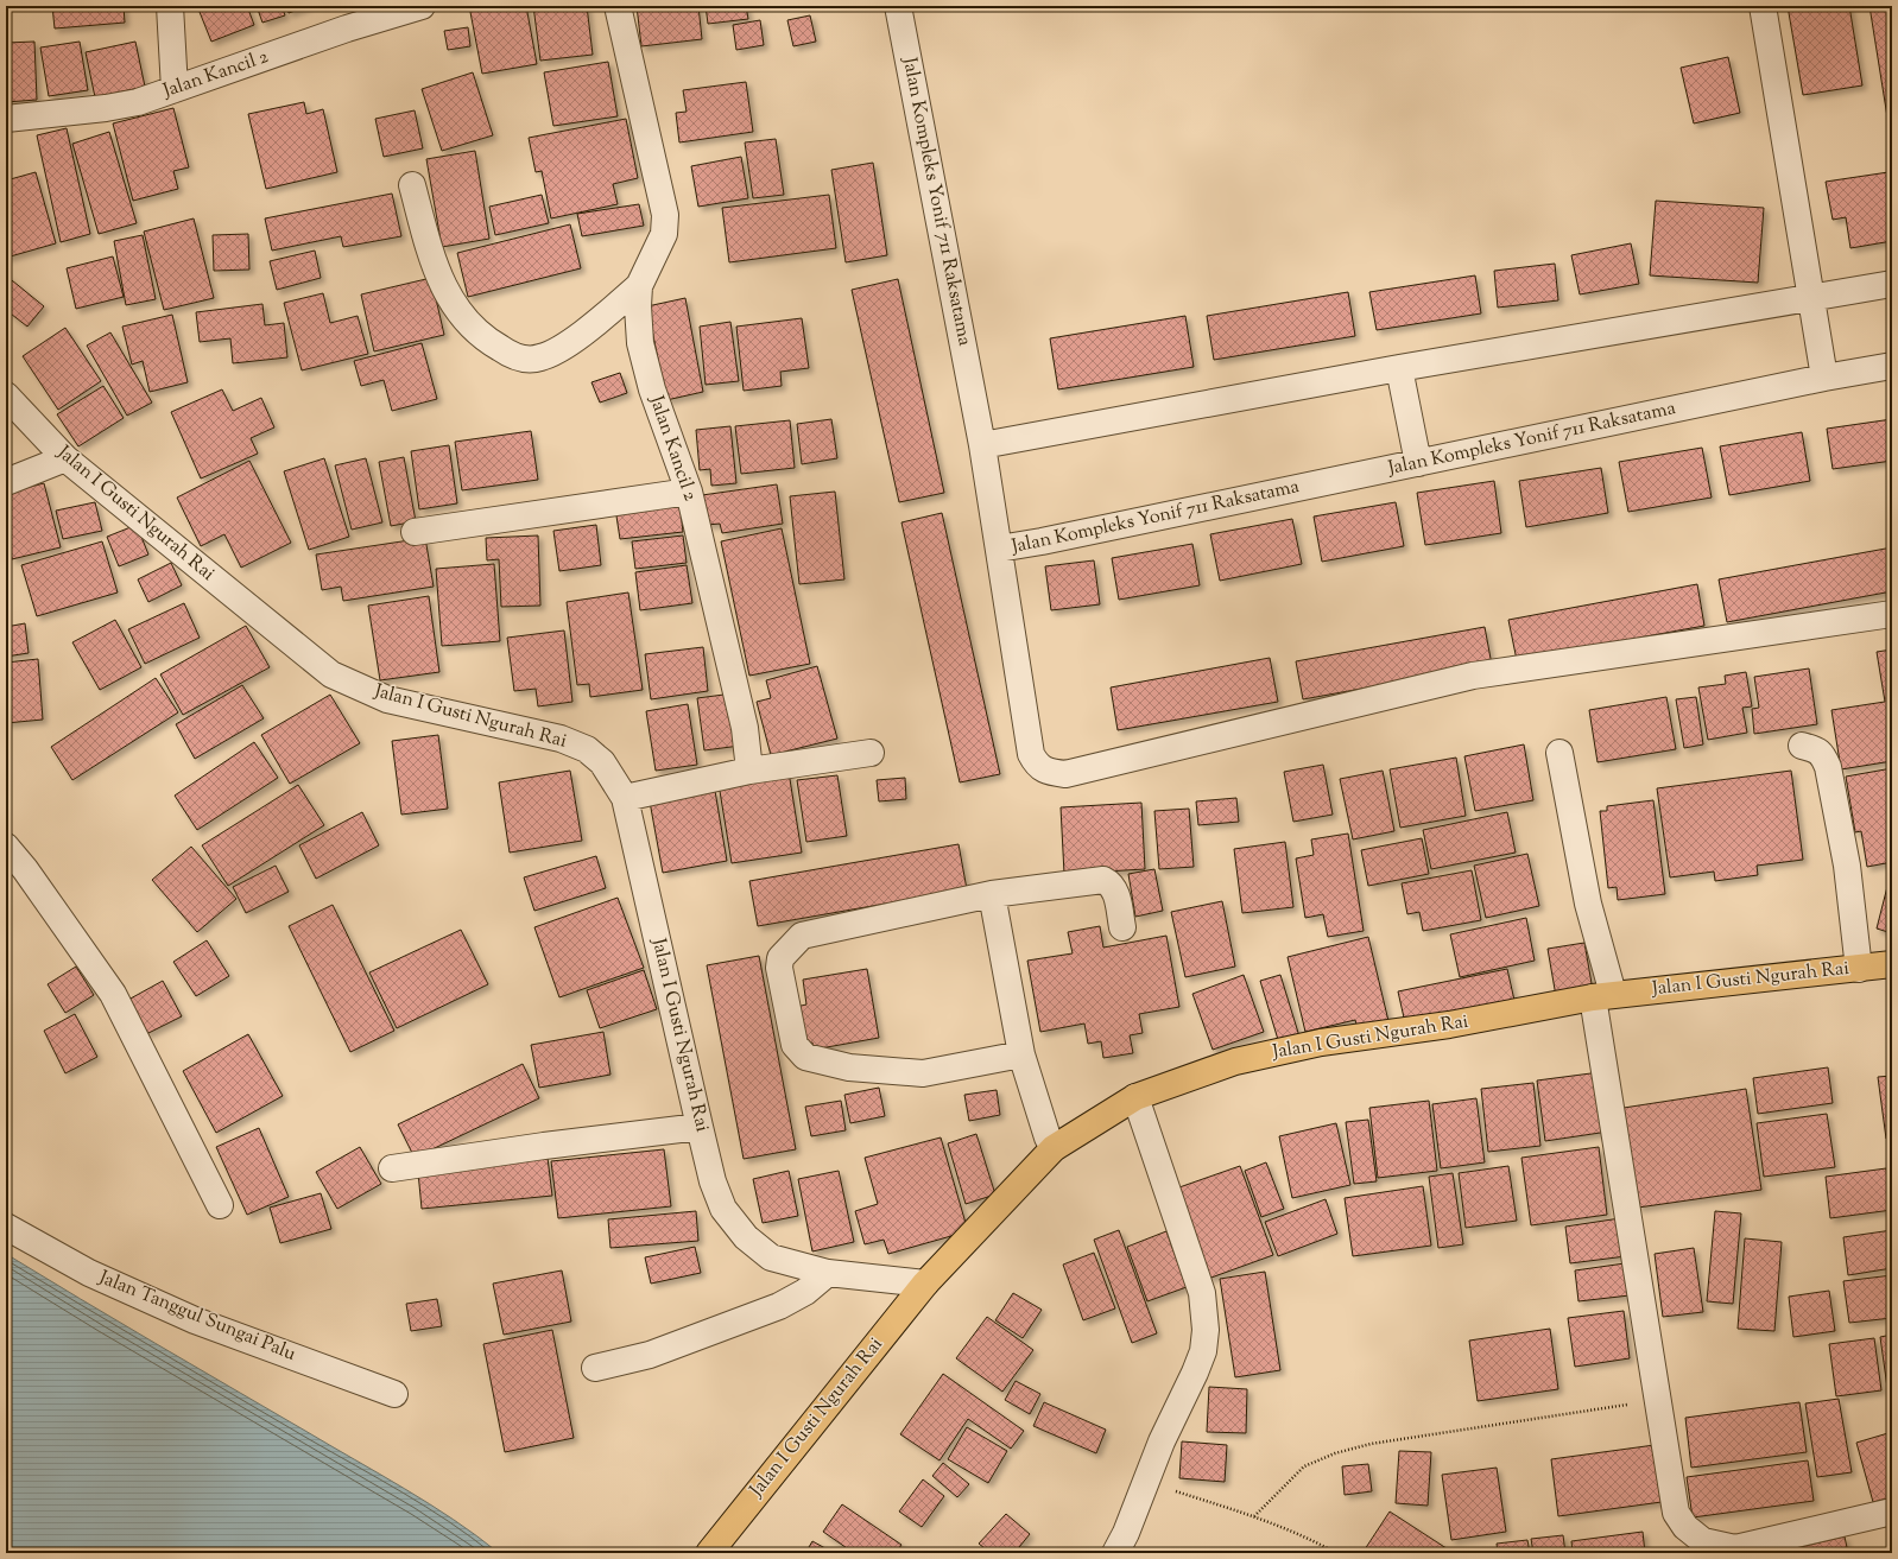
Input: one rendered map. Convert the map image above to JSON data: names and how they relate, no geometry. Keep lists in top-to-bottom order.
{
  "streets": {
    "main road": ["Jalan I Gusti Ngurah Rai"],
    "street": ["Jalan Kancil 2", "Jalan Kompleks Yonif 711 Raksatama", "Jalan Tanggul Sungai Palu"]
  }
}
